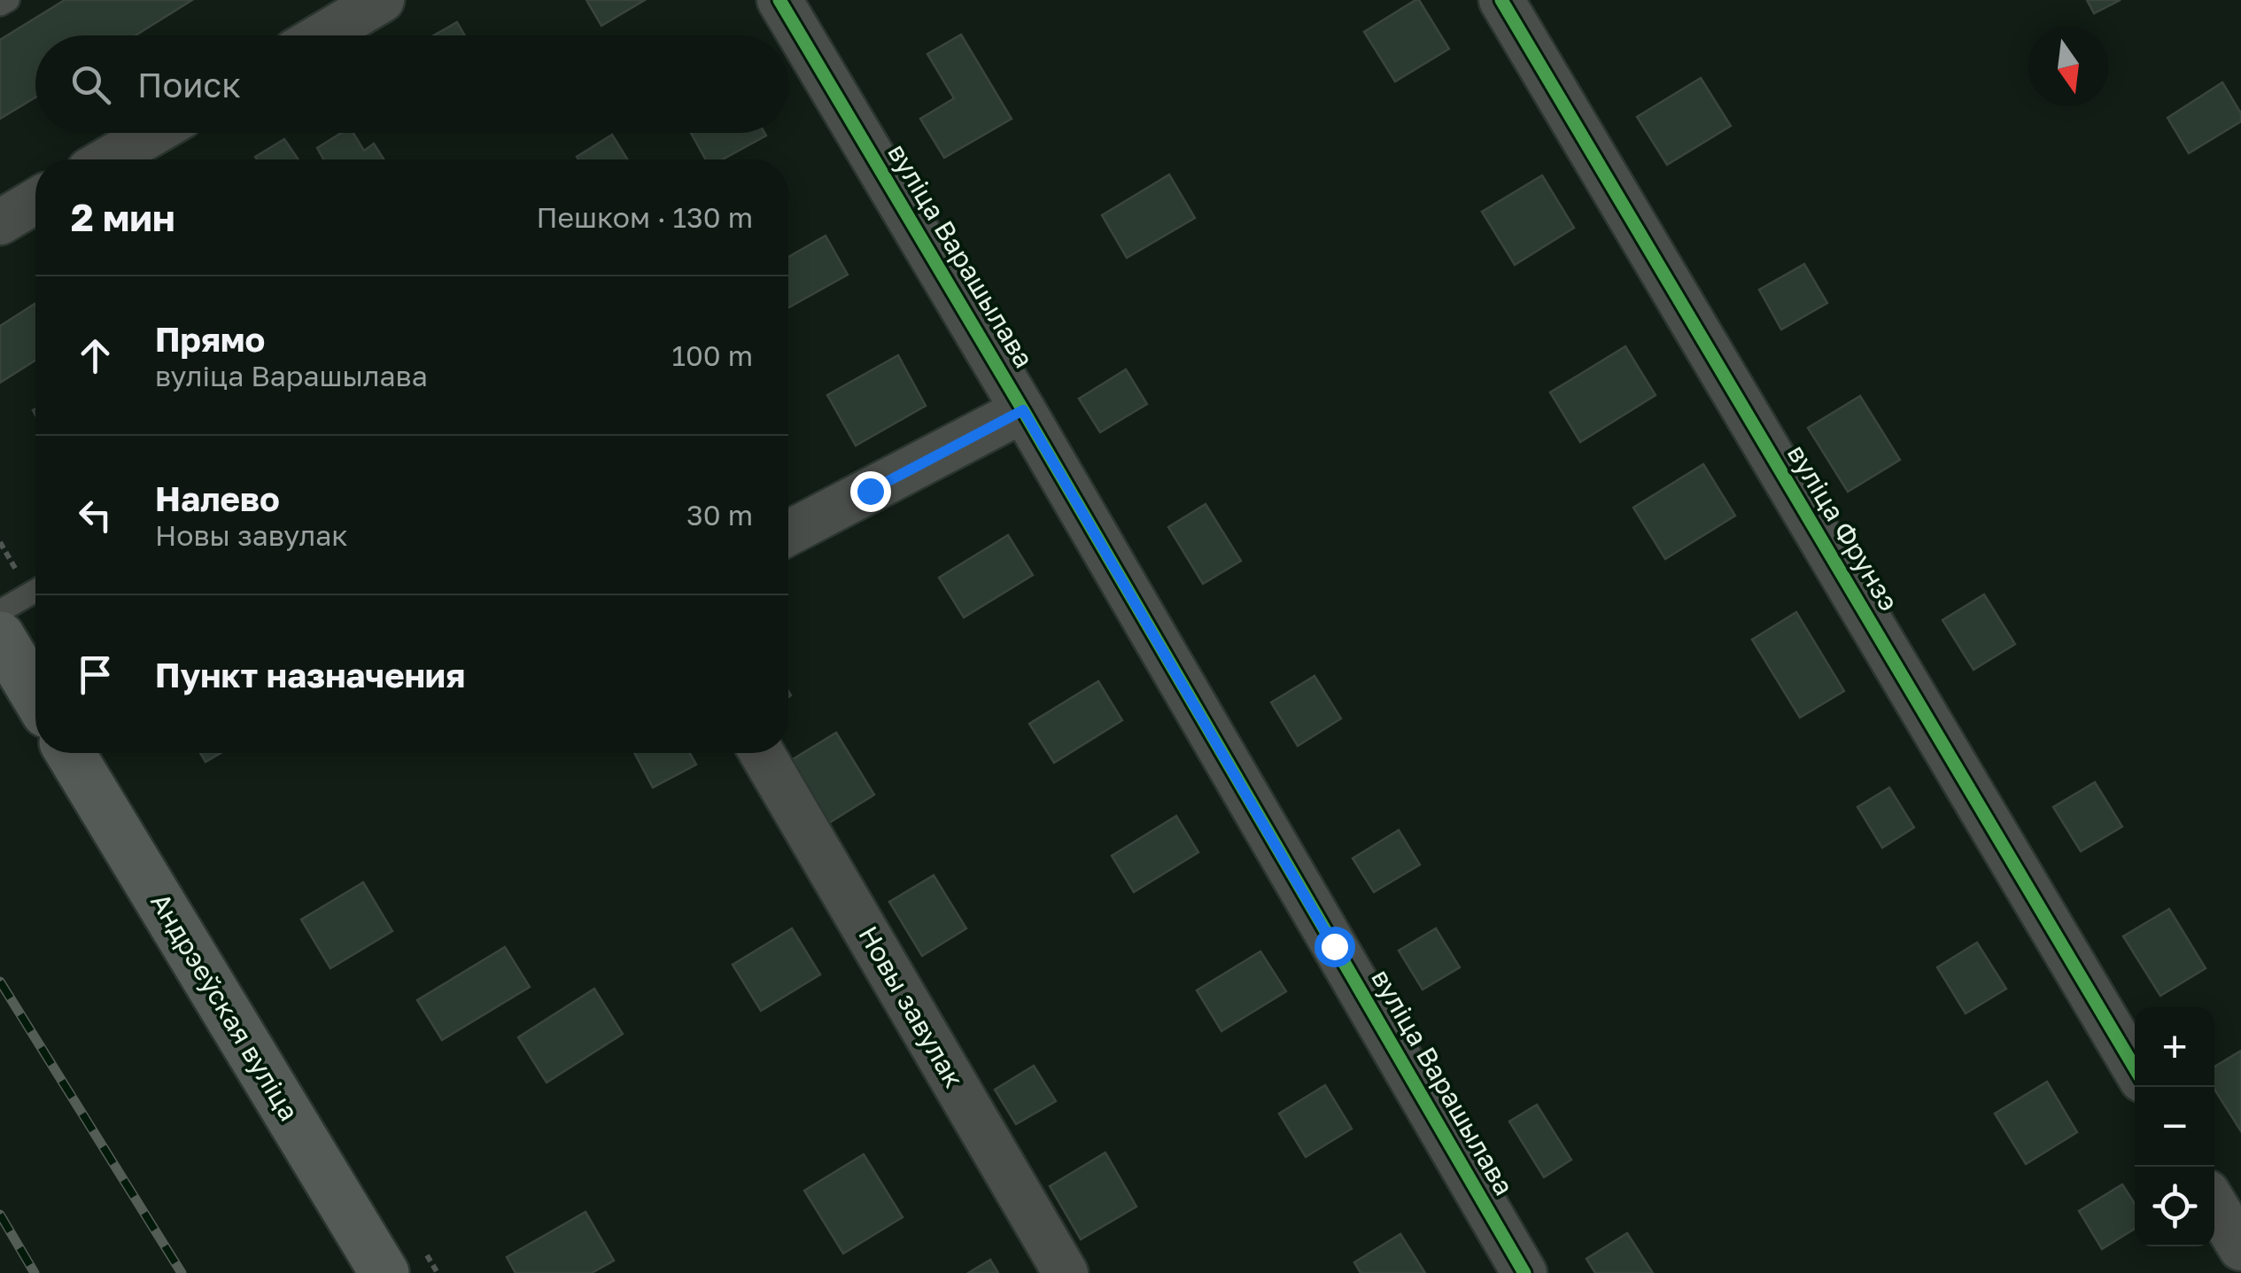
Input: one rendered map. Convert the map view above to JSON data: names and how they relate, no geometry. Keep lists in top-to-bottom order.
{
  "streets": {
    "main road": ["Андрэеўская вуліца"],
    "street": ["вуліца Варашылава", "вуліца Фрунзэ", "Новы завулак"]
  },
  "north": "bottom",
  "page": {
    "search": "Поиск",
    "heading": ["2 мин", "Пешком · 130 m"],
    "list": [
      ["Прямо", "вуліца Варашылава", "100 m"],
      ["Налево", "Новы завулак", "30 m"],
      "Пункт назначения"
    ],
    "map_buttons": ["+", "−"]
  }
}
